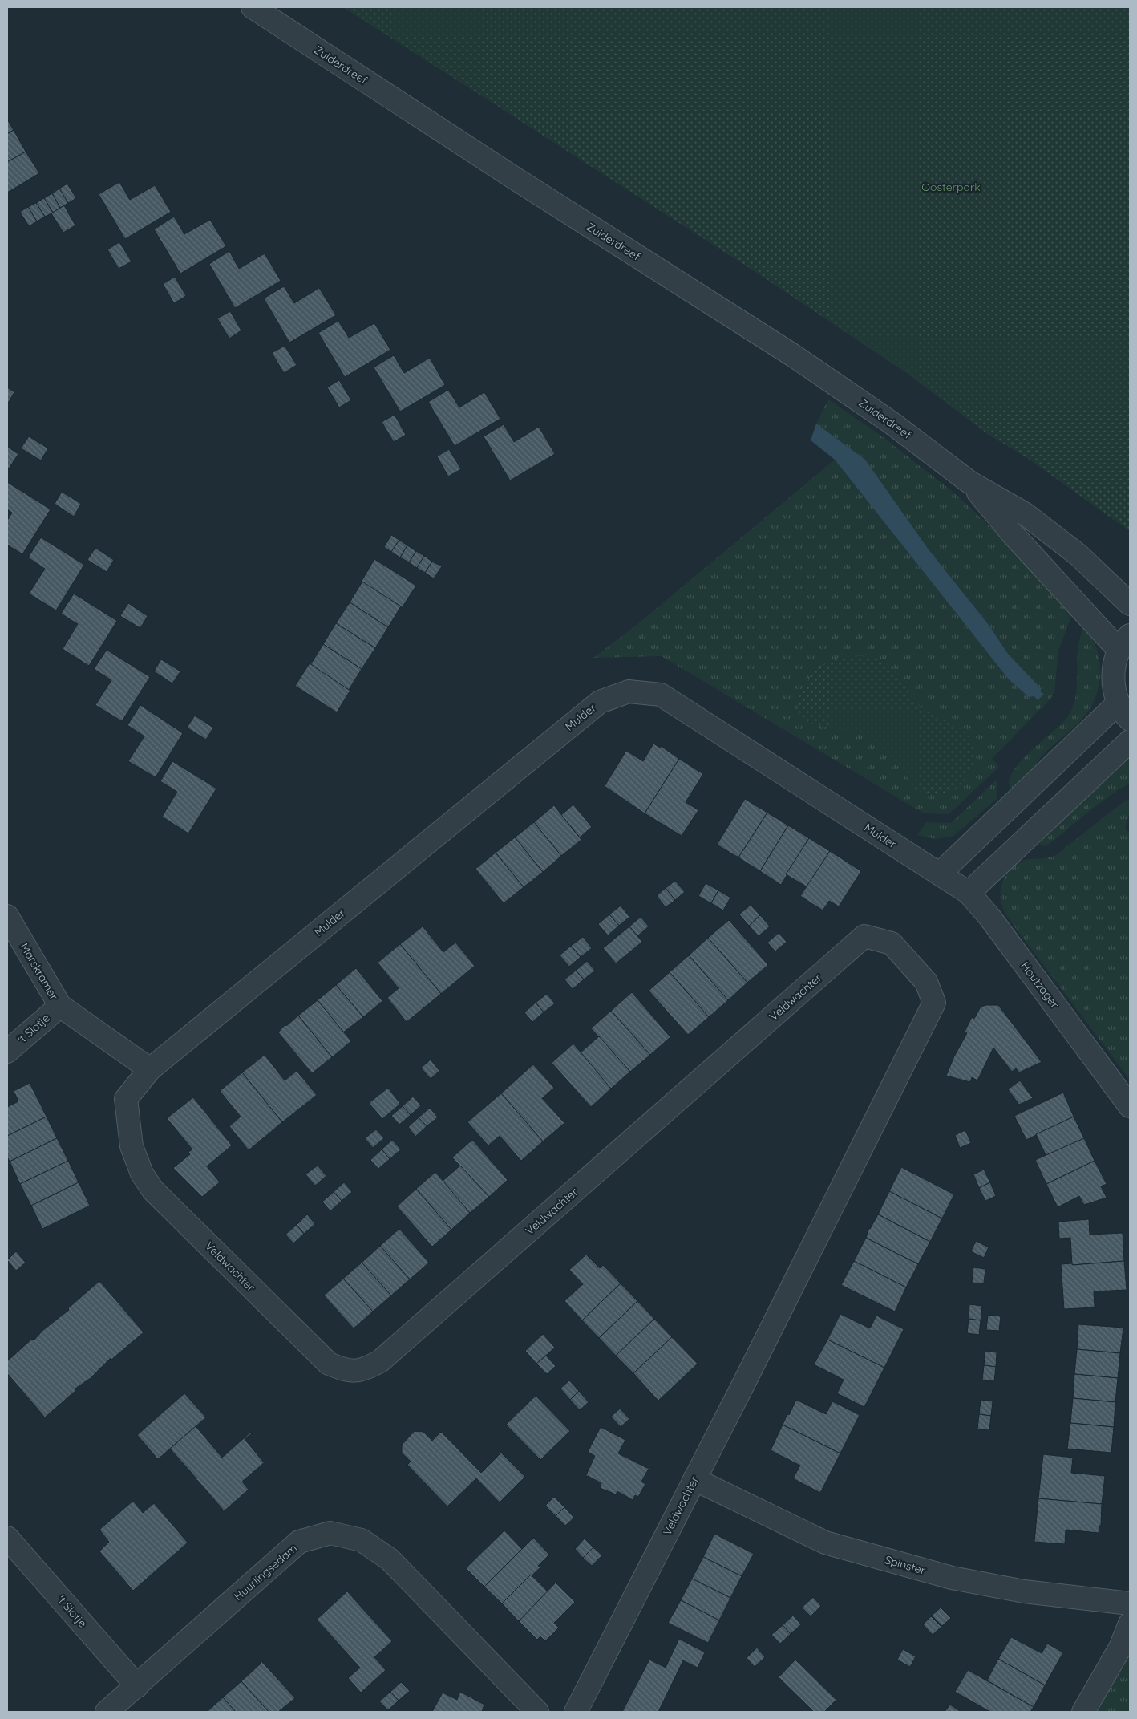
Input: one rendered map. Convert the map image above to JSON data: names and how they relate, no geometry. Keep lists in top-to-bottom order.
{
  "streets": {
    "street": [
      "Zuiderdreef",
      "Mulder",
      "Marskramer",
      "Houtzager",
      "Veldwachter",
      "'t Slotje",
      "Spinster",
      "Huurlingsedam"
    ]
  },
  "crossings": [
    ["Mulder", "Houtzager"],
    ["Mulder", "Veldwachter"],
    ["Marskramer", "'t Slotje"],
    ["Veldwachter", "Spinster"],
    ["'t Slotje", "Huurlingsedam"]
  ],
  "parks": ["Oosterpark"]
}
